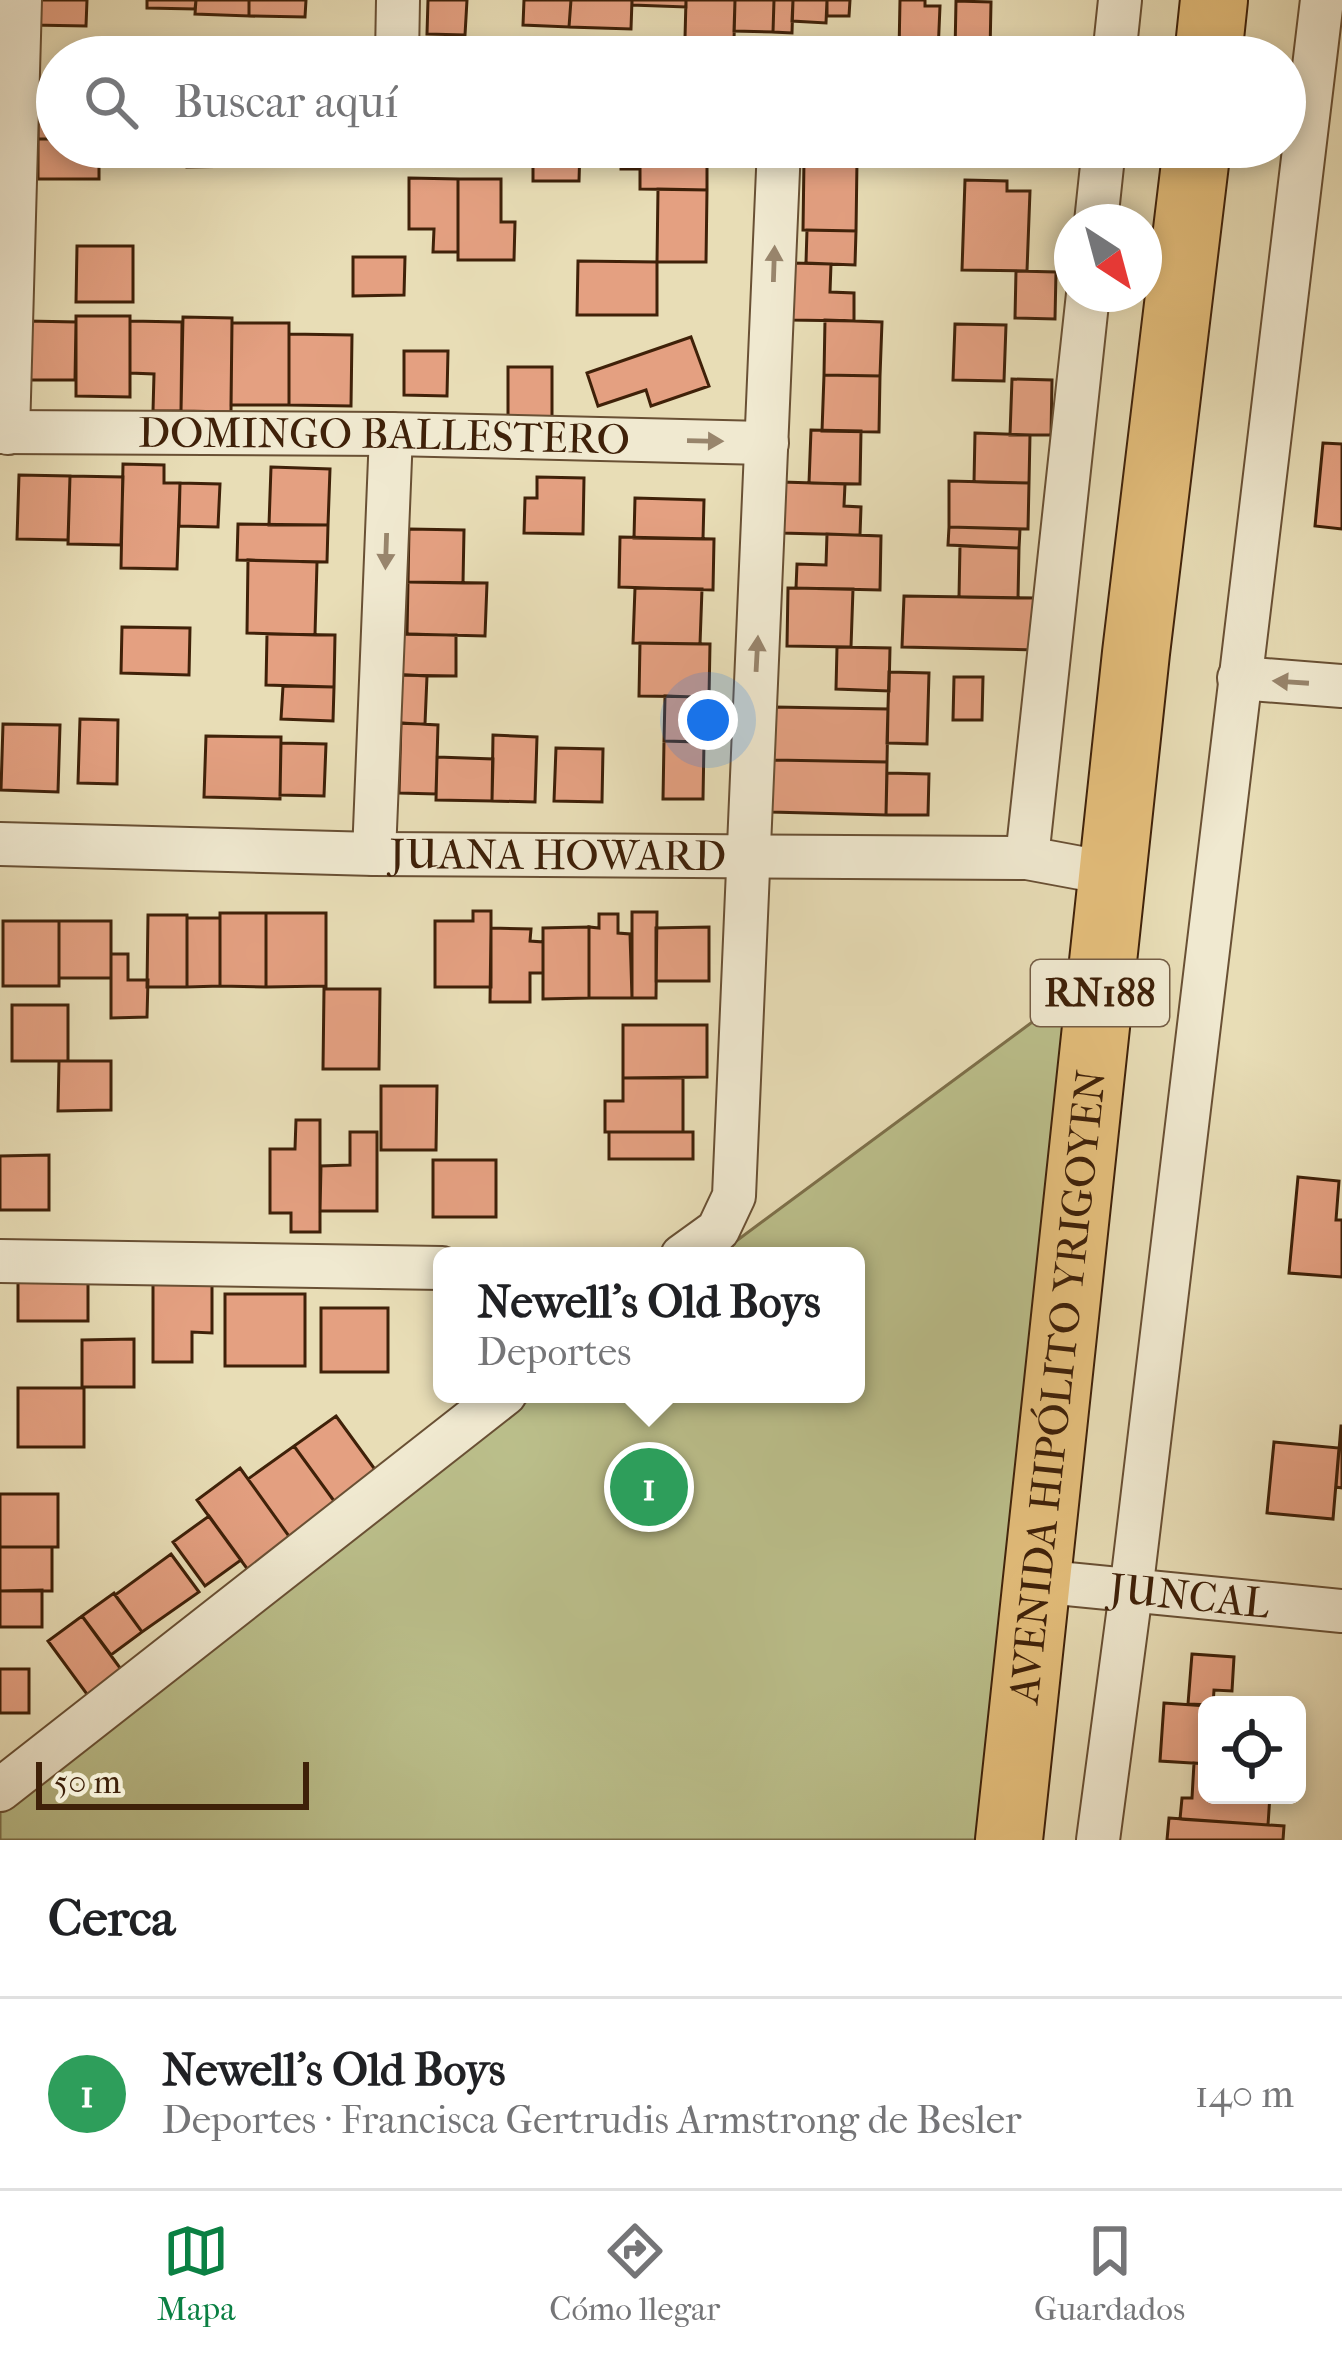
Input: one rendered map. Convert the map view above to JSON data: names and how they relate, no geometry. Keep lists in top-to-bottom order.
{
  "streets": {
    "main road": ["RN188", "AVENIDA HIPÓLITO YRIGOYEN"],
    "street": ["DOMINGO BALLESTERO", "JUANA HOWARD", "JUNCAL"]
  },
  "crossings": [
    ["JUANA HOWARD", "AVENIDA HIPÓLITO YRIGOYEN"],
    ["AVENIDA HIPÓLITO YRIGOYEN", "JUNCAL"]
  ],
  "one_way": ["DOMINGO BALLESTERO"],
  "scale_bar": "50 m",
  "north": "bottom right",
  "page": {
    "search": "Buscar aquí",
    "popup": ["Newell's Old Boys", "Deportes"],
    "pins": "1",
    "scale": "50 m",
    "heading": "Cerca",
    "list": [
      {
        "mark": "1",
        "name": "Newell's Old Boys",
        "note": "Deportes · Francisca Gertrudis Armstrong de Besler",
        "value": "140 m"
      }
    ],
    "nav": ["Mapa", "Cómo llegar", "Guardados"]
  }
}
